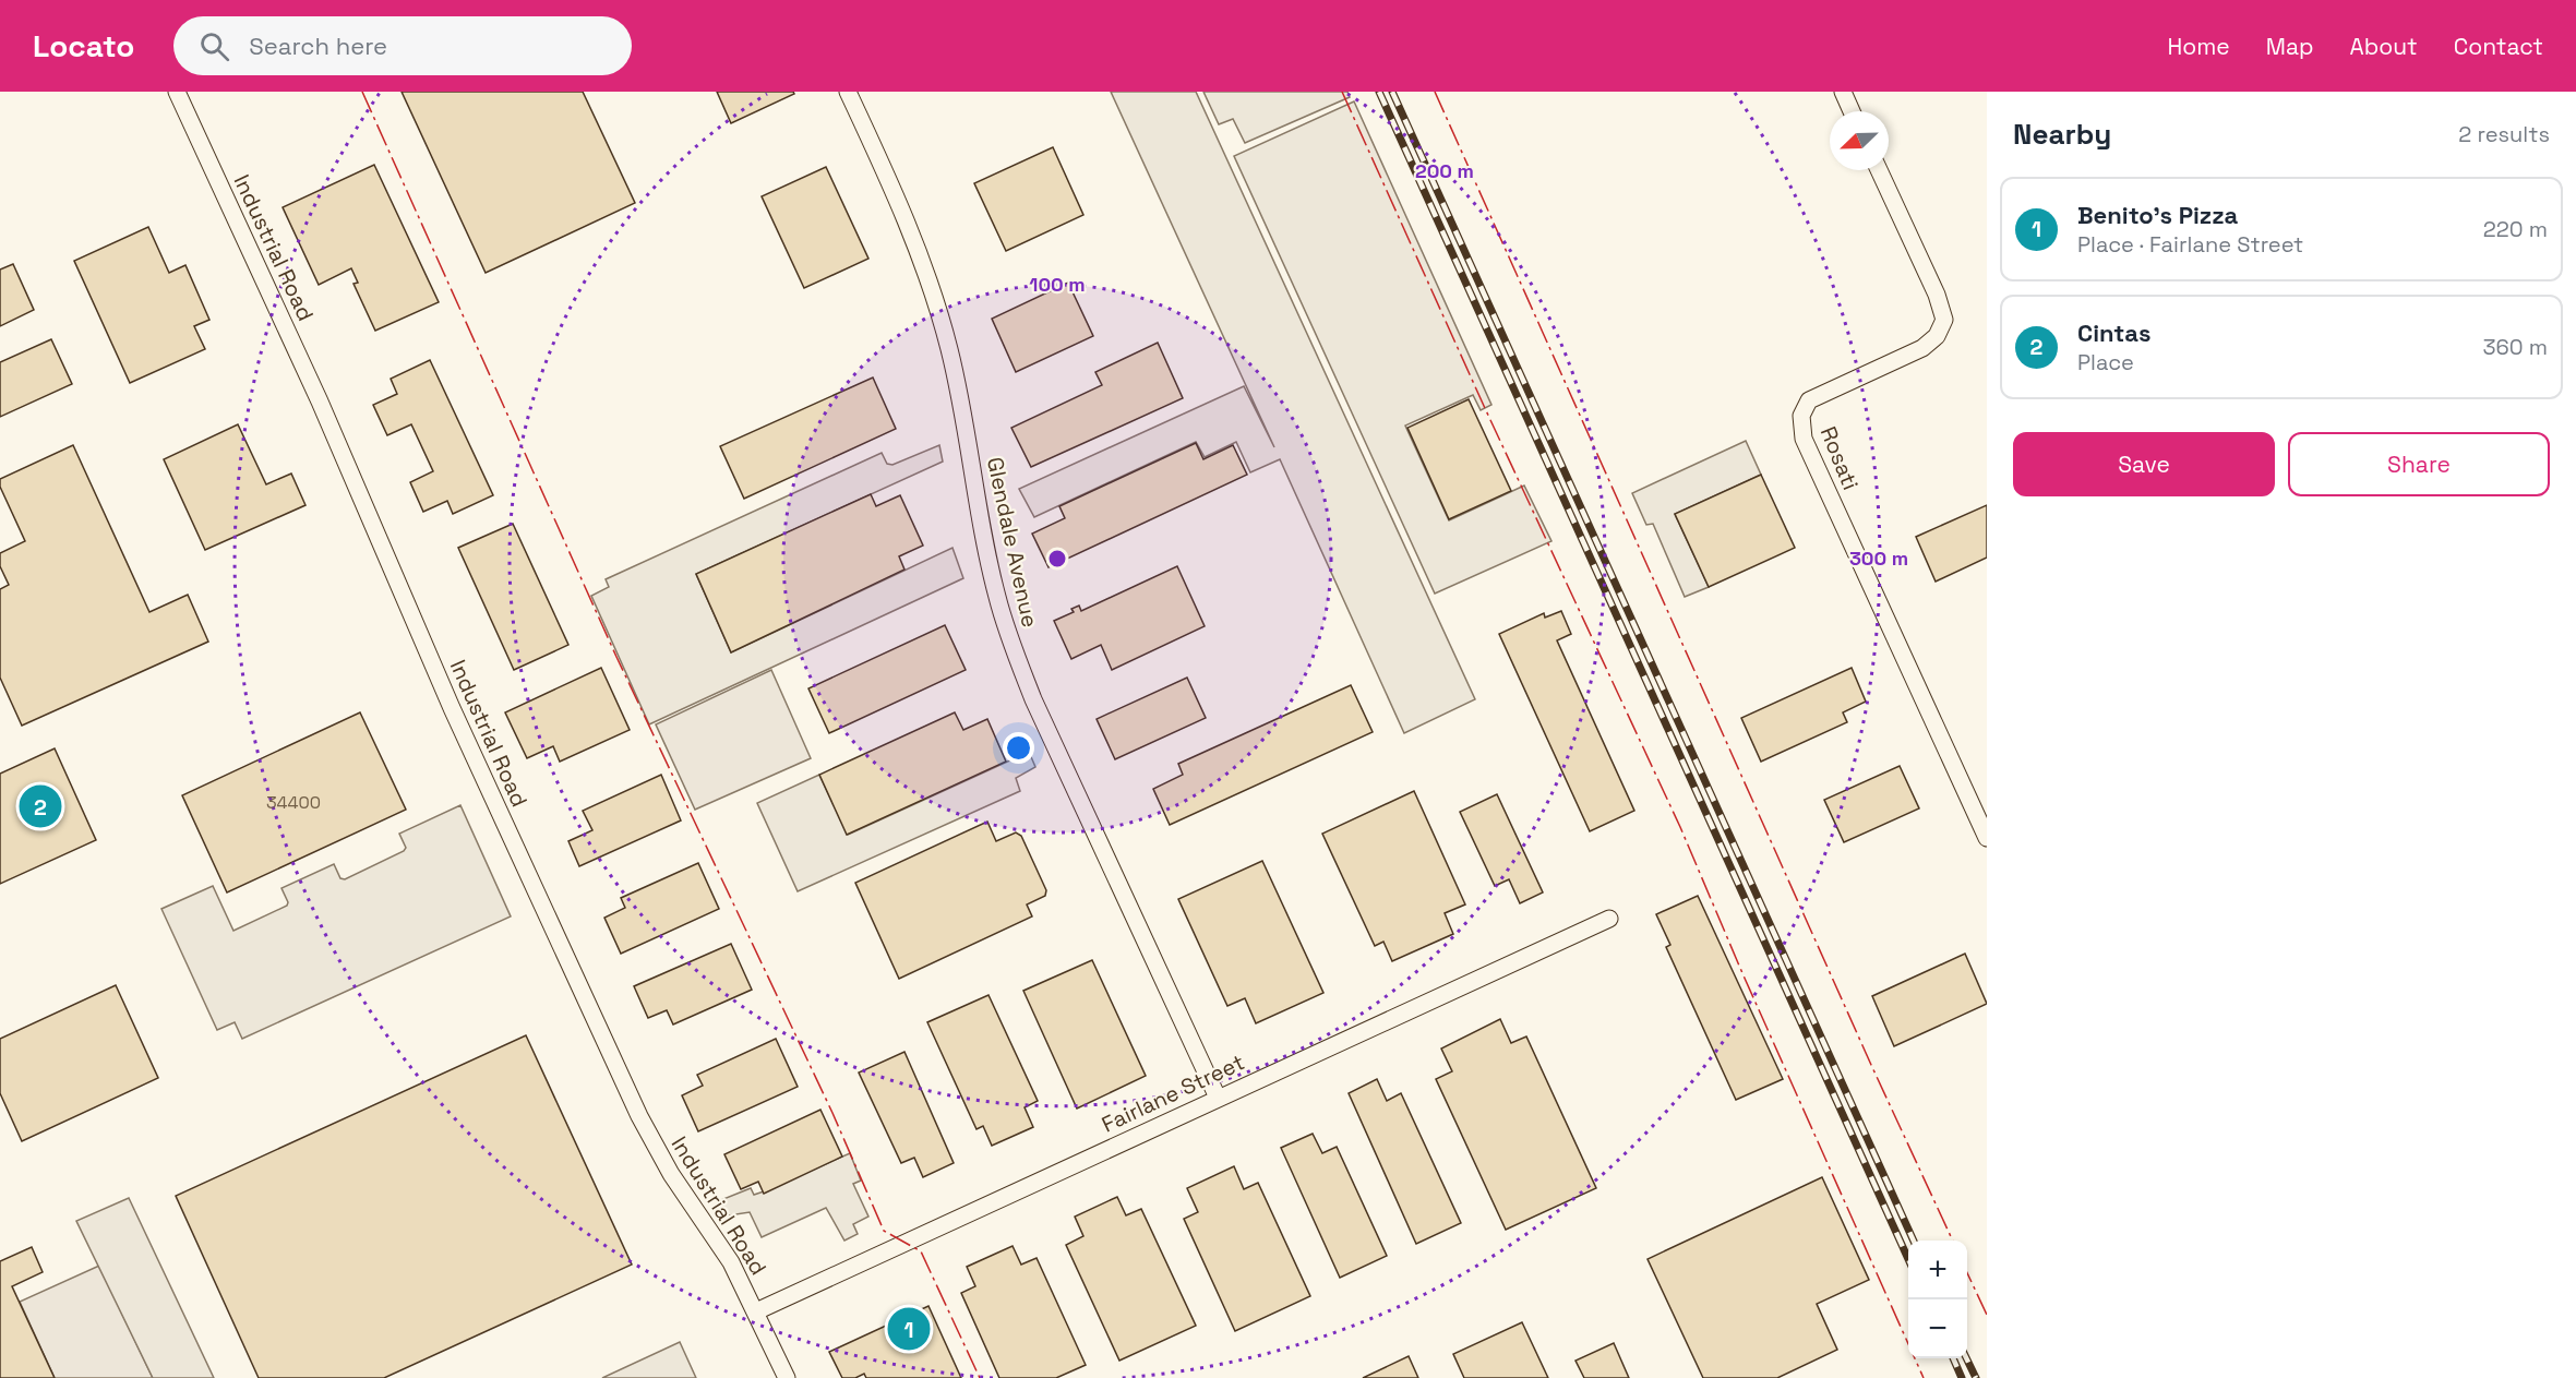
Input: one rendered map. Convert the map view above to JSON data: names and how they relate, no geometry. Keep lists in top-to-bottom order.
{
  "streets": {
    "street": [
      "Industrial Road",
      "Rosati",
      "Glendale Avenue",
      "Fairlane Street"
    ]
  },
  "crossings": [
    ["Industrial Road", "Fairlane Street"],
    ["Glendale Avenue", "Fairlane Street"]
  ],
  "house_numbers": ["34400"],
  "north": "bottom left",
  "page": {
    "header": "Locato",
    "search": "Search here",
    "nav": [
      "Home",
      "Map",
      "About",
      "Contact"
    ],
    "heading": ["Nearby", "2 results"],
    "list": [
      {
        "mark": "1",
        "name": "Benito's Pizza",
        "note": "Place · Fairlane Street",
        "value": "220 m"
      },
      {
        "mark": "2",
        "name": "Cintas",
        "note": "Place",
        "value": "360 m"
      }
    ],
    "buttons": ["Save", "Share"],
    "pins": ["2", "1"],
    "map_buttons": ["+", "−"]
  },
  "rings": ["200 m", "100 m", "300 m"]
}
